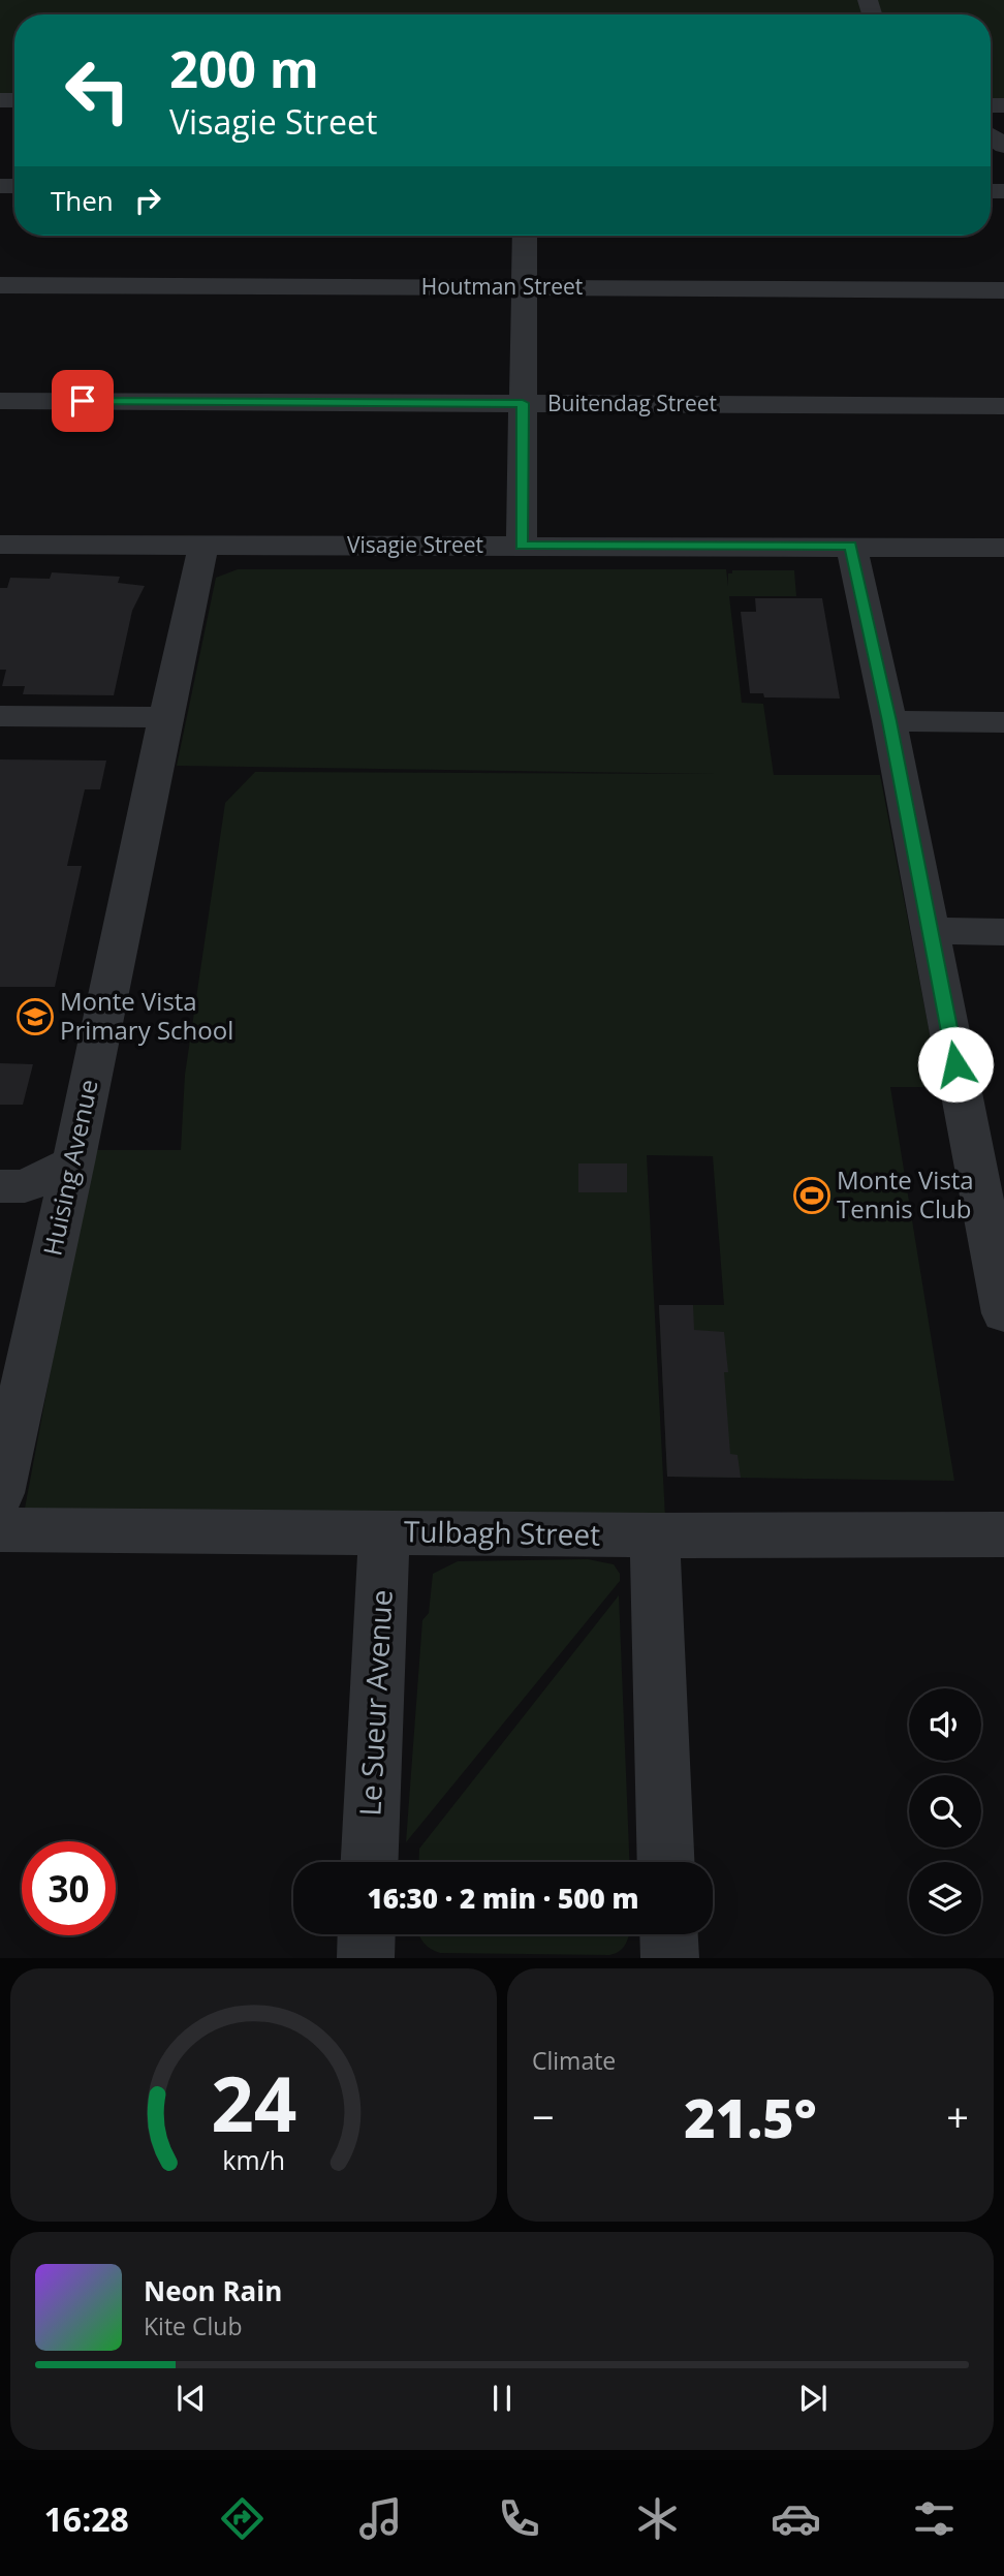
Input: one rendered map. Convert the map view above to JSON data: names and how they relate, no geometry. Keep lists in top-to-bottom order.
{
  "streets": {
    "street": [
      "Houtman Street",
      "Buitendag Street",
      "Visagie Street",
      "Huising Avenue",
      "Tulbagh Street",
      "Le Sueur Avenue"
    ]
  },
  "crossings": [
    ["Visagie Street", "Huising Avenue"],
    ["Tulbagh Street", "Le Sueur Avenue"]
  ],
  "places": {
    "school or university": ["Monte Vista Primary School"],
    "sports": ["Monte Vista Tennis Club"]
  },
  "page": {
    "turn": ["200 m", "Visagie Street"],
    "then": "Then",
    "limit": "30",
    "trip": "16:30 · 2 min · 500 m",
    "tile": "Climate",
    "heat": ["−", "21.5°", "+"],
    "song": ["Neon Rain", "Kite Club"],
    "tabs": "16:28",
    "gauge": ["24", "km/h"]
  }
}
